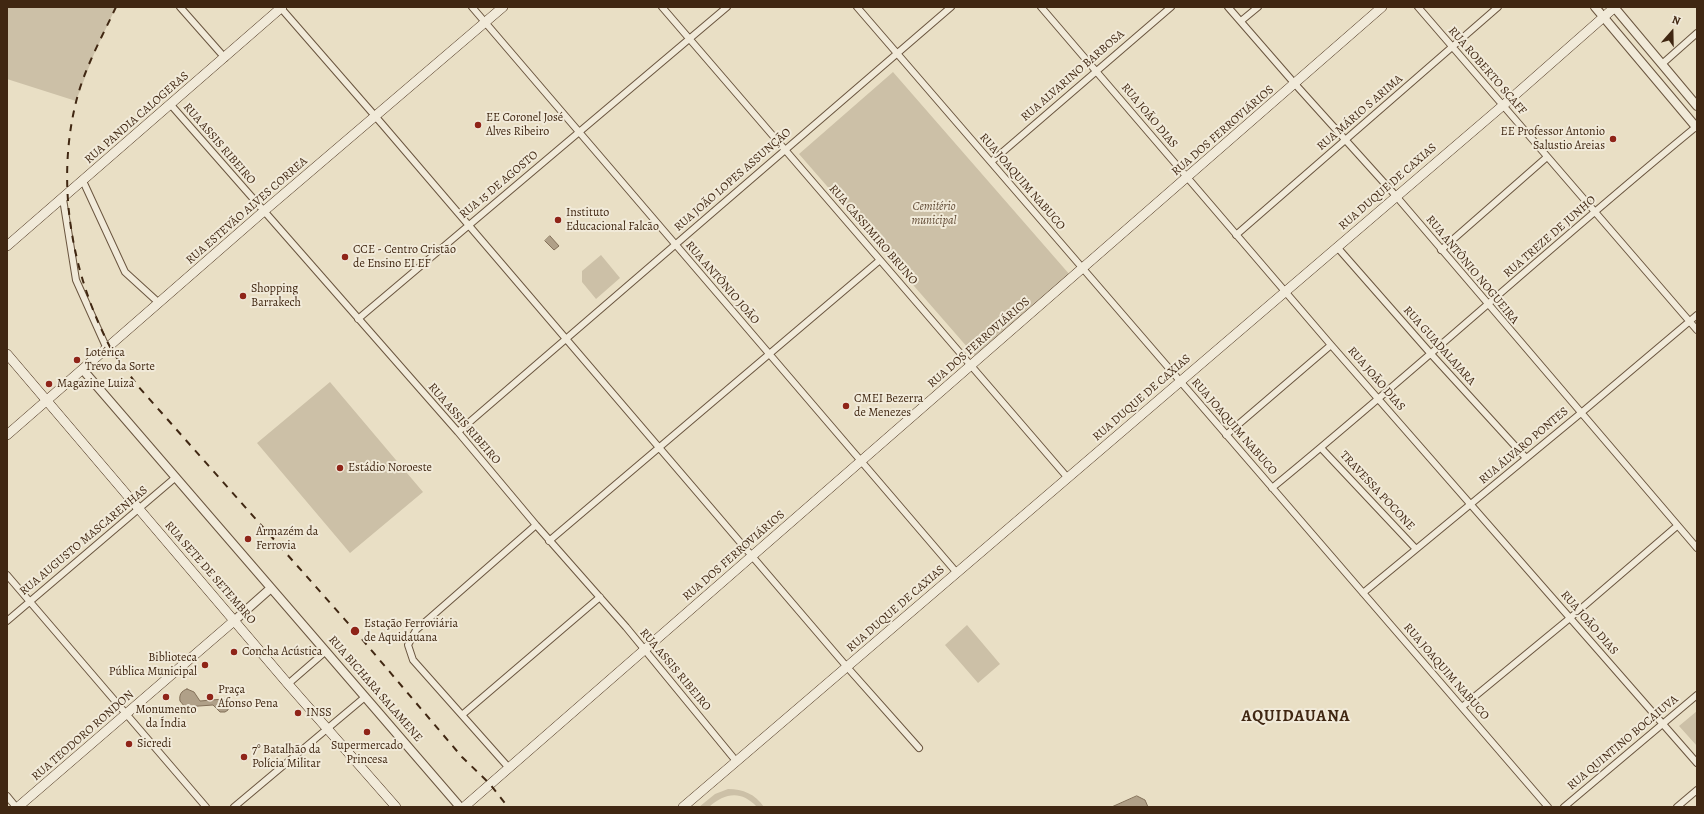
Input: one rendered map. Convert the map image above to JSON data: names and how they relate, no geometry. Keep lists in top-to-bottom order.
{
  "streets": {
    "main road": [
      "RUA PANDIA CALOGERAS",
      "RUA DOS FERROVIÁRIOS",
      "RUA DUQUE DE CAXIAS",
      "RUA ESTEVÃO ALVES CORREA",
      "RUA SETE DE SETEMBRO",
      "RUA TEODORO RONDON"
    ],
    "street": [
      "RUA ROBERTO SCAFF",
      "RUA ALVARINO BARBOSA",
      "RUA MÁRIO S ARIMA",
      "RUA JOÃO DIAS",
      "RUA ASSIS RIBEIRO",
      "RUA JOÃO LOPES ASSUNÇÃO",
      "RUA JOAQUIM NABUCO",
      "RUA 15 DE AGOSTO",
      "RUA CASSIMIRO BRUNO",
      "RUA TREZE DE JUNHO",
      "RUA ANTÔNIO NOGUEIRA",
      "RUA ANTÔNIO JOÃO",
      "RUA GUADALAJARA",
      "RUA ÁLVARO PONTES",
      "TRAVESSA POCONE",
      "RUA AUGUSTO MASCARENHAS",
      "RUA BICHARA SALAMENE",
      "RUA QUINTINO BOCAIUVA"
    ]
  },
  "crossings": [
    ["RUA ROBERTO SCAFF", "RUA MÁRIO S ARIMA"],
    ["RUA ROBERTO SCAFF", "RUA DUQUE DE CAXIAS"],
    ["RUA ROBERTO SCAFF", "RUA TREZE DE JUNHO"],
    ["RUA ROBERTO SCAFF", "RUA ÁLVARO PONTES"],
    ["RUA ALVARINO BARBOSA", "RUA JOÃO DIAS"],
    ["RUA ALVARINO BARBOSA", "RUA JOAQUIM NABUCO"],
    ["RUA MÁRIO S ARIMA", "RUA JOÃO DIAS"],
    ["RUA MÁRIO S ARIMA", "RUA ANTÔNIO NOGUEIRA"],
    ["RUA JOÃO DIAS", "RUA DOS FERROVIÁRIOS"],
    ["RUA JOÃO DIAS", "RUA DUQUE DE CAXIAS"],
    ["RUA JOÃO DIAS", "RUA TREZE DE JUNHO"],
    ["RUA JOÃO DIAS", "RUA ÁLVARO PONTES"],
    ["RUA JOÃO DIAS", "RUA QUINTINO BOCAIUVA"],
    ["RUA PANDIA CALOGERAS", "RUA ASSIS RIBEIRO"],
    ["RUA DOS FERROVIÁRIOS", "RUA ASSIS RIBEIRO"],
    ["RUA DOS FERROVIÁRIOS", "RUA JOAQUIM NABUCO"],
    ["RUA DOS FERROVIÁRIOS", "RUA CASSIMIRO BRUNO"],
    ["RUA DOS FERROVIÁRIOS", "RUA ANTÔNIO NOGUEIRA"],
    ["RUA DOS FERROVIÁRIOS", "RUA ANTÔNIO JOÃO"],
    ["RUA ASSIS RIBEIRO", "RUA JOÃO LOPES ASSUNÇÃO"],
    ["RUA ASSIS RIBEIRO", "RUA 15 DE AGOSTO"],
    ["RUA ASSIS RIBEIRO", "RUA DUQUE DE CAXIAS"],
    ["RUA ASSIS RIBEIRO", "RUA ESTEVÃO ALVES CORREA"],
    ["RUA JOÃO LOPES ASSUNÇÃO", "RUA JOAQUIM NABUCO"],
    ["RUA JOÃO LOPES ASSUNÇÃO", "RUA CASSIMIRO BRUNO"],
    ["RUA JOÃO LOPES ASSUNÇÃO", "RUA ANTÔNIO JOÃO"],
    ["RUA JOAQUIM NABUCO", "RUA DUQUE DE CAXIAS"],
    ["RUA JOAQUIM NABUCO", "RUA TREZE DE JUNHO"],
    ["RUA JOAQUIM NABUCO", "RUA ÁLVARO PONTES"],
    ["RUA 15 DE AGOSTO", "RUA CASSIMIRO BRUNO"],
    ["RUA 15 DE AGOSTO", "RUA ANTÔNIO JOÃO"],
    ["RUA DUQUE DE CAXIAS", "RUA CASSIMIRO BRUNO"],
    ["RUA DUQUE DE CAXIAS", "RUA ANTÔNIO NOGUEIRA"],
    ["RUA DUQUE DE CAXIAS", "RUA ANTÔNIO JOÃO"],
    ["RUA DUQUE DE CAXIAS", "RUA GUADALAJARA"],
    ["RUA ESTEVÃO ALVES CORREA", "RUA ANTÔNIO JOÃO"],
    ["RUA ESTEVÃO ALVES CORREA", "RUA SETE DE SETEMBRO"],
    ["RUA ESTEVÃO ALVES CORREA", "RUA BICHARA SALAMENE"],
    ["RUA TREZE DE JUNHO", "RUA ANTÔNIO NOGUEIRA"],
    ["RUA TREZE DE JUNHO", "RUA GUADALAJARA"],
    ["RUA TREZE DE JUNHO", "TRAVESSA POCONE"],
    ["RUA ANTÔNIO NOGUEIRA", "RUA ÁLVARO PONTES"],
    ["RUA GUADALAJARA", "RUA ÁLVARO PONTES"],
    ["RUA ÁLVARO PONTES", "TRAVESSA POCONE"],
    ["RUA AUGUSTO MASCARENHAS", "RUA SETE DE SETEMBRO"],
    ["RUA AUGUSTO MASCARENHAS", "RUA BICHARA SALAMENE"],
    ["RUA SETE DE SETEMBRO", "RUA TEODORO RONDON"],
    ["RUA BICHARA SALAMENE", "RUA TEODORO RONDON"]
  ],
  "districts": ["AQUIDAUANA"],
  "parks": ["Cemitério municipal"],
  "places": [
    "EE Coronel José Alves Ribeiro",
    "EE Professor Antonio Salustio Areias",
    "Instituto Educacional Falcão",
    "CCE - Centro Cristão de Ensino EI EF",
    "Shopping Barrakech",
    "Lotérica Trevo da Sorte",
    "Magazine Luiza",
    "CMEI Bezerra de Menezes",
    "Estádio Noroeste",
    "Armazém da Ferrovia",
    "Estação Ferroviária de Aquidauana",
    "Concha Acústica",
    "Biblioteca Pública Municipal",
    "Monumento da Índia",
    "Praça Afonso Pena",
    "INSS",
    "Supermercado Princesa",
    "Sicredi",
    "7° Batalhão da Polícia Militar"
  ],
  "north": "top"
}
